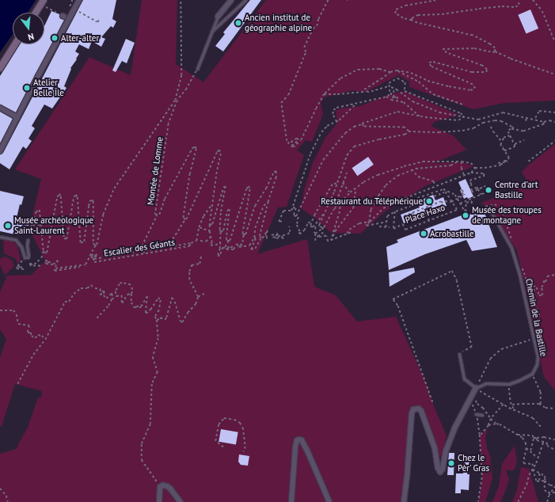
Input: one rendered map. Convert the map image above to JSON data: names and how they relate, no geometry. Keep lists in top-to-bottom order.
{
  "streets": {
    "lane": ["Chemin de la Bastille"],
    "path": ["Montée de Lomme", "Place Haxo", "Escalier des Géants"]
  },
  "places": [
    "Ancien institut de géographie alpine",
    "Alter-alter",
    "Atelier Belle Île",
    "Centre d'art Bastille",
    "Restaurant du Téléphérique",
    "Musée des troupes de montagne",
    "Musée archéologique Saint-Laurent",
    "Acrobastille",
    "Chez le Pèr' Gras"
  ],
  "north": "bottom"
}
